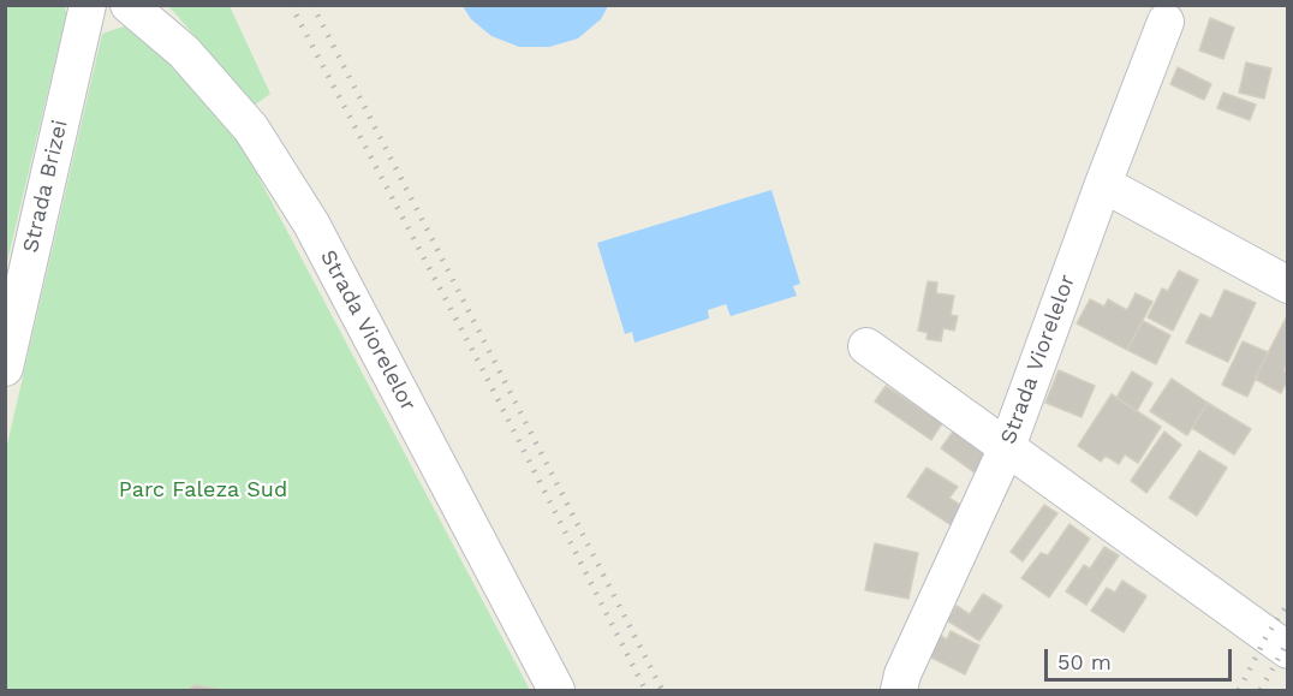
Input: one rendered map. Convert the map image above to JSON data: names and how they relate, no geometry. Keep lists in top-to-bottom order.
{
  "streets": {
    "street": ["Strada Brizei", "Strada Viorelelor"]
  },
  "parks": ["Parc Faleza Sud"],
  "scale_bar": "50 m"
}
